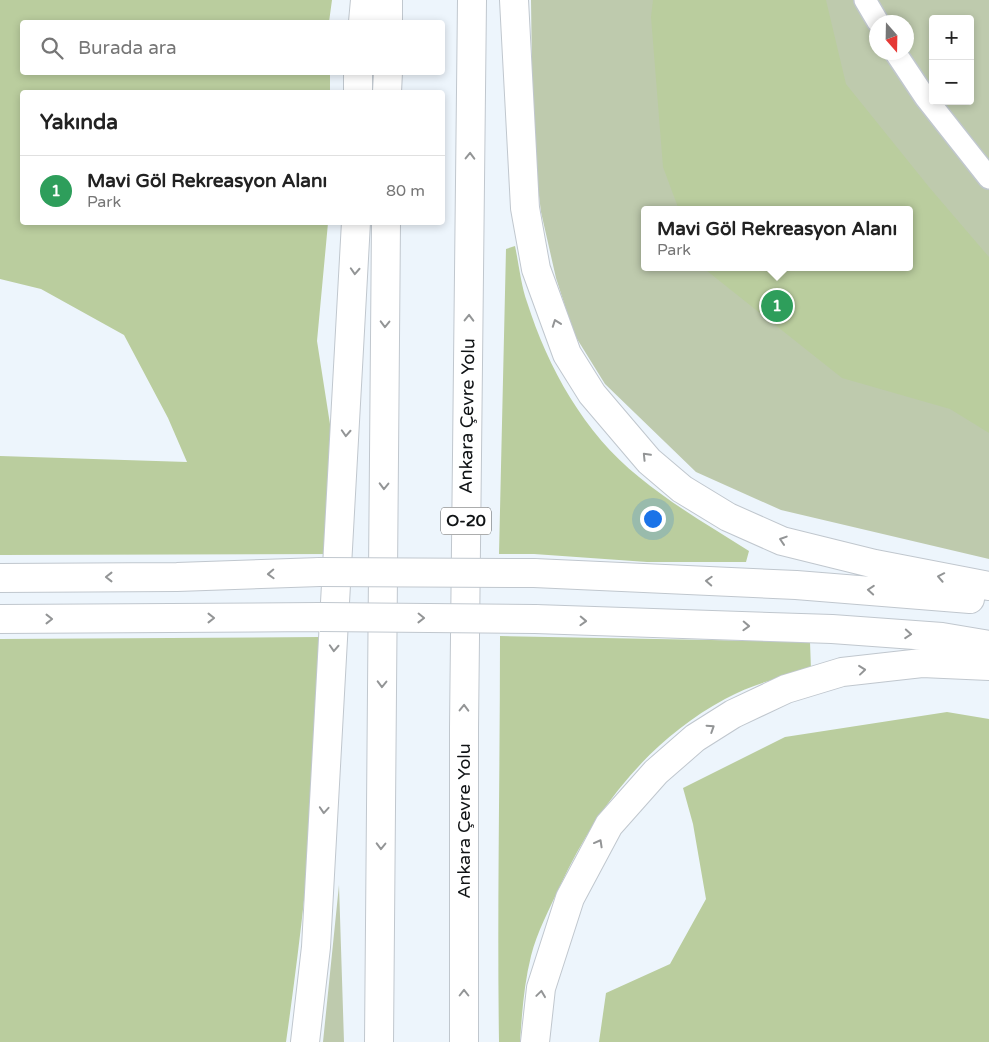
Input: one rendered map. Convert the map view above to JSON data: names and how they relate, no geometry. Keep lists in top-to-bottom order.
{
  "streets": {
    "highway": ["Ankara Çevre Yolu", "O-20"]
  },
  "north": "bottom",
  "page": {
    "map_buttons": ["+", "−"],
    "search": "Burada ara",
    "heading": "Yakında",
    "list": [
      {
        "mark": "1",
        "name": "Mavi Göl Rekreasyon Alanı",
        "note": "Park",
        "value": "80 m"
      }
    ],
    "popup": ["Mavi Göl Rekreasyon Alanı", "Park"],
    "pins": "1"
  }
}
